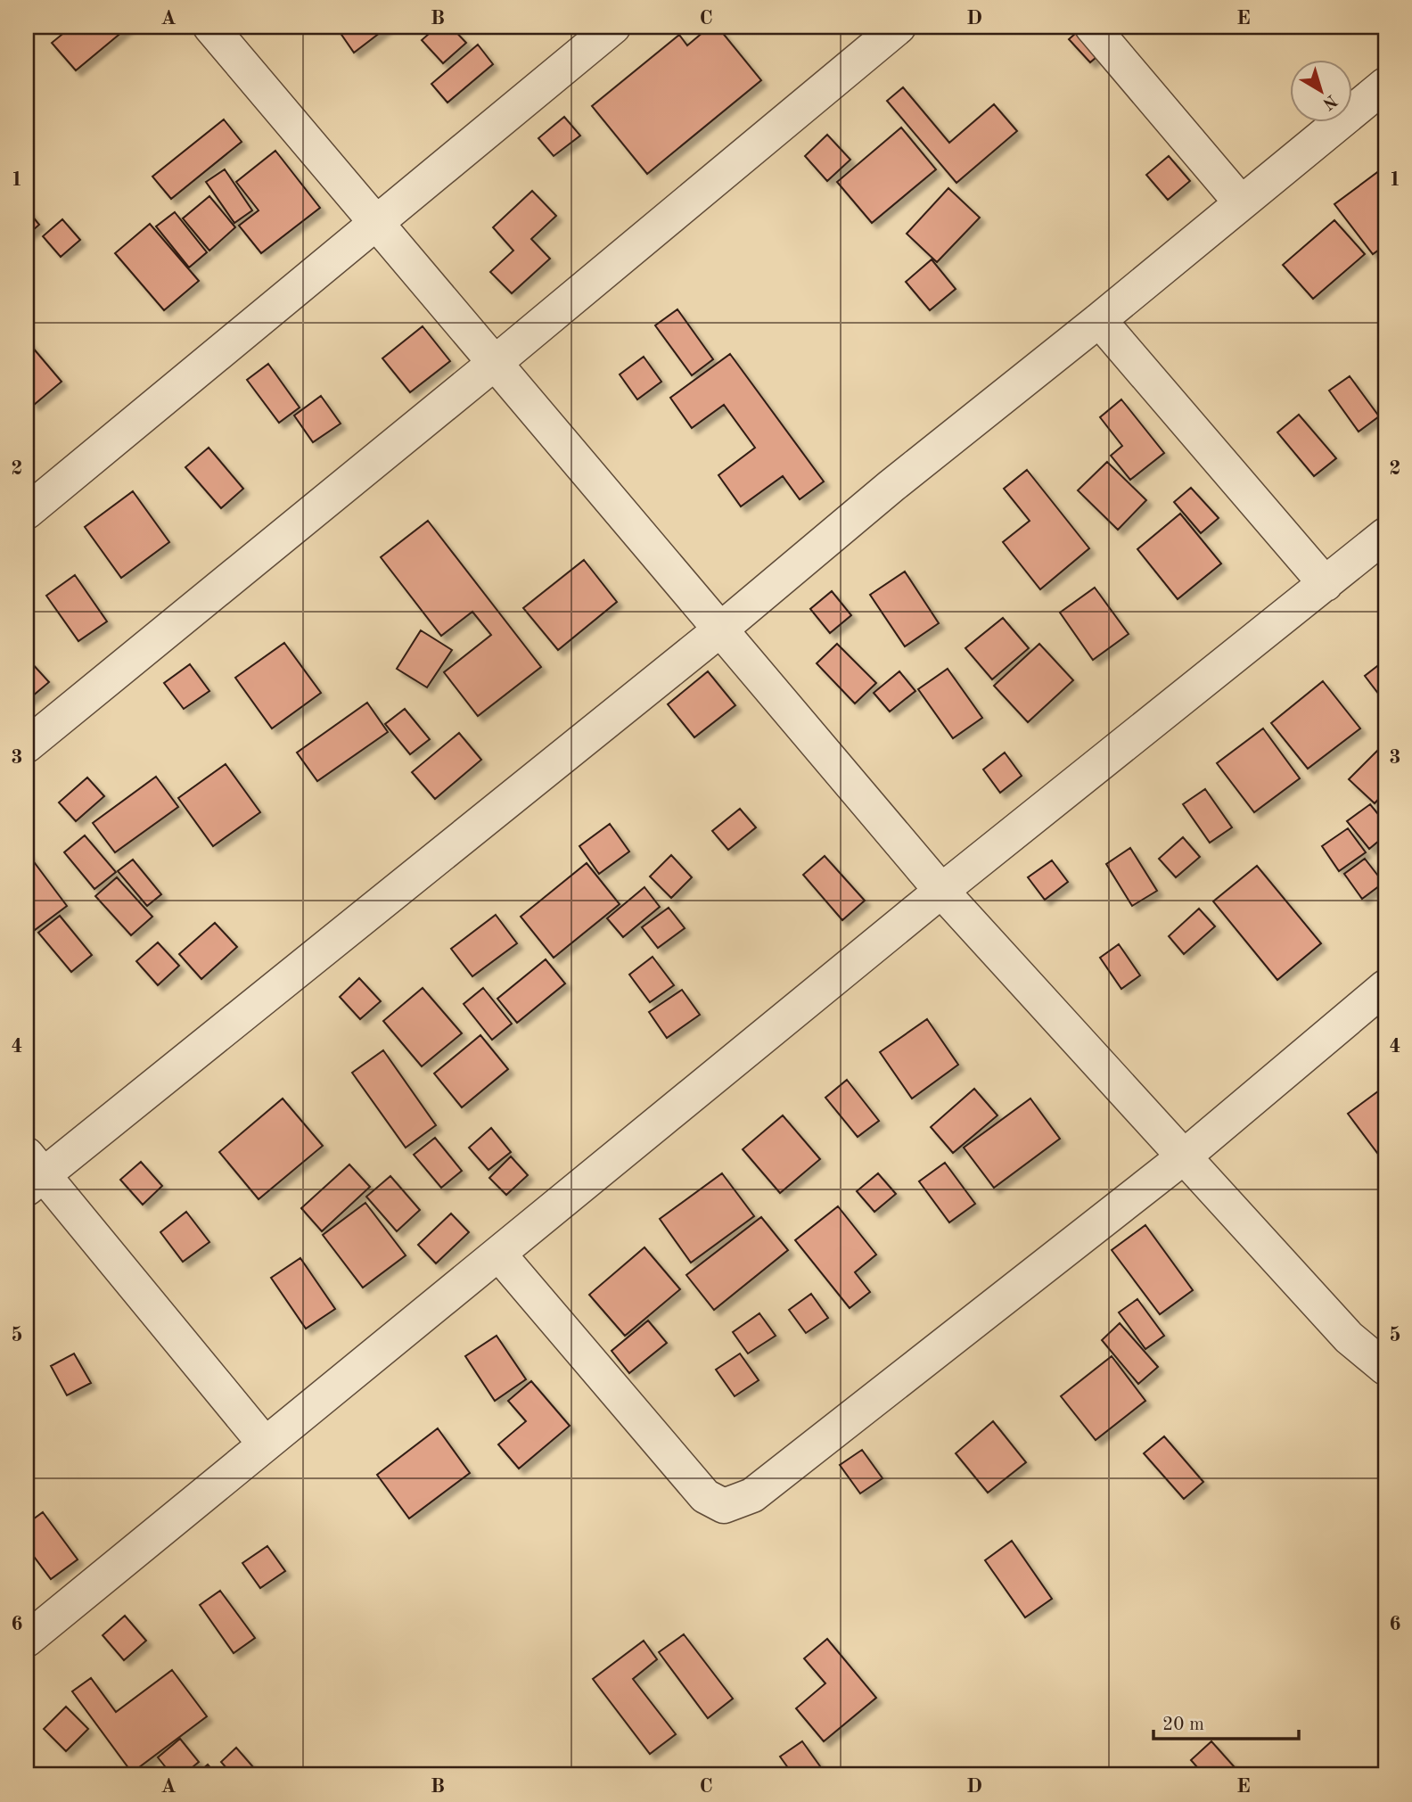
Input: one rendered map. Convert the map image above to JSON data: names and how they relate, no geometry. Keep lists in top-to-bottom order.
{
  "scale_bar": "20 m",
  "north": "bottom right",
  "grid": {
    "columns": [
      "A",
      "B",
      "C",
      "D",
      "E"
    ],
    "rows": [
      "1",
      "2",
      "3",
      "4",
      "5",
      "6"
    ]
  }
}
